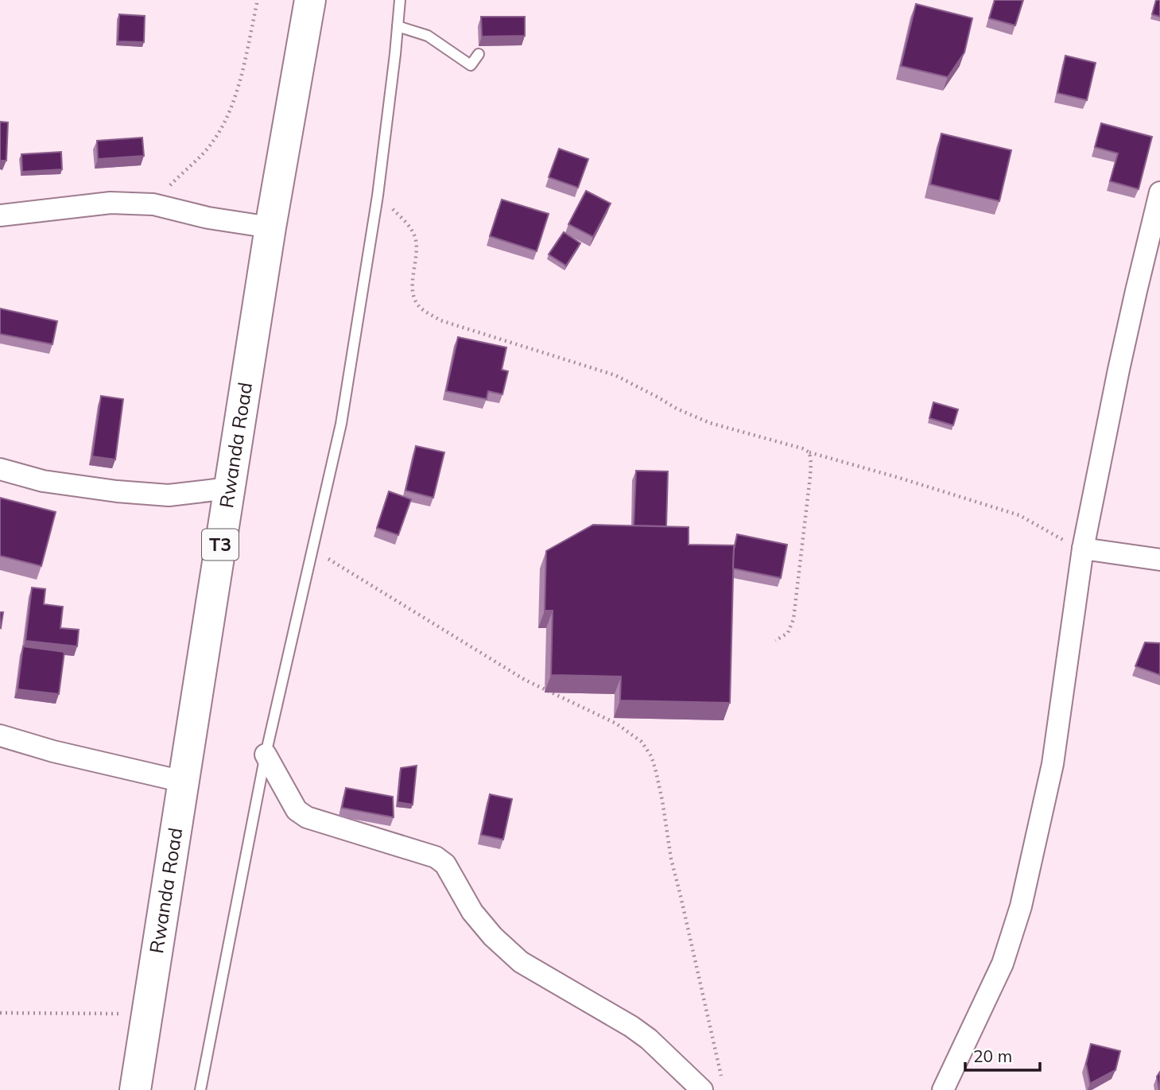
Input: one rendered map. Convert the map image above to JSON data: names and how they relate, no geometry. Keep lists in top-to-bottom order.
{
  "streets": {
    "highway": ["Rwanda Road", "T3"]
  },
  "scale_bar": "20 m"
}
